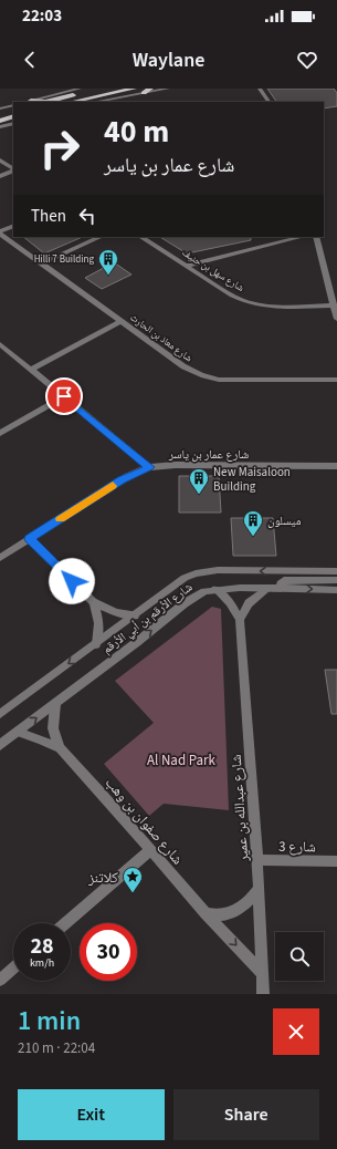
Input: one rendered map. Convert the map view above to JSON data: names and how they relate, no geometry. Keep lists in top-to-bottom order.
{
  "streets": {
    "street": [
      "شارع سهل بن حنيف",
      "شارع معاذ بن الحارث",
      "شارع عمار بن ياسر",
      "شارع الأرقم بن أبي الأرقم",
      "شارع عبدالله بن عمير",
      "شارع صفوان بن وهب",
      "شارع 3"
    ]
  },
  "crossings": [
    ["شارع الأرقم بن أبي الأرقم", "شارع عبدالله بن عمير"],
    ["شارع الأرقم بن أبي الأرقم", "شارع صفوان بن وهب"],
    ["شارع عبدالله بن عمير", "شارع صفوان بن وهب"],
    ["شارع عبدالله بن عمير", "شارع 3"]
  ],
  "parks": ["Al Nad Park"],
  "places": {
    "building": ["Hilli 7 Building", "New Maisaloon Building", "ميسلون"],
    "place": ["كلاتنز"]
  },
  "page": {
    "status": "22:03",
    "header": "Waylane",
    "turn": ["40 m", "شارع عمار بن ياسر"],
    "then": "Then",
    "speed": "28 km/h",
    "limit": "30",
    "heading": ["1 min", "210 m · 22:04"],
    "buttons": ["Exit", "Share"]
  }
}
